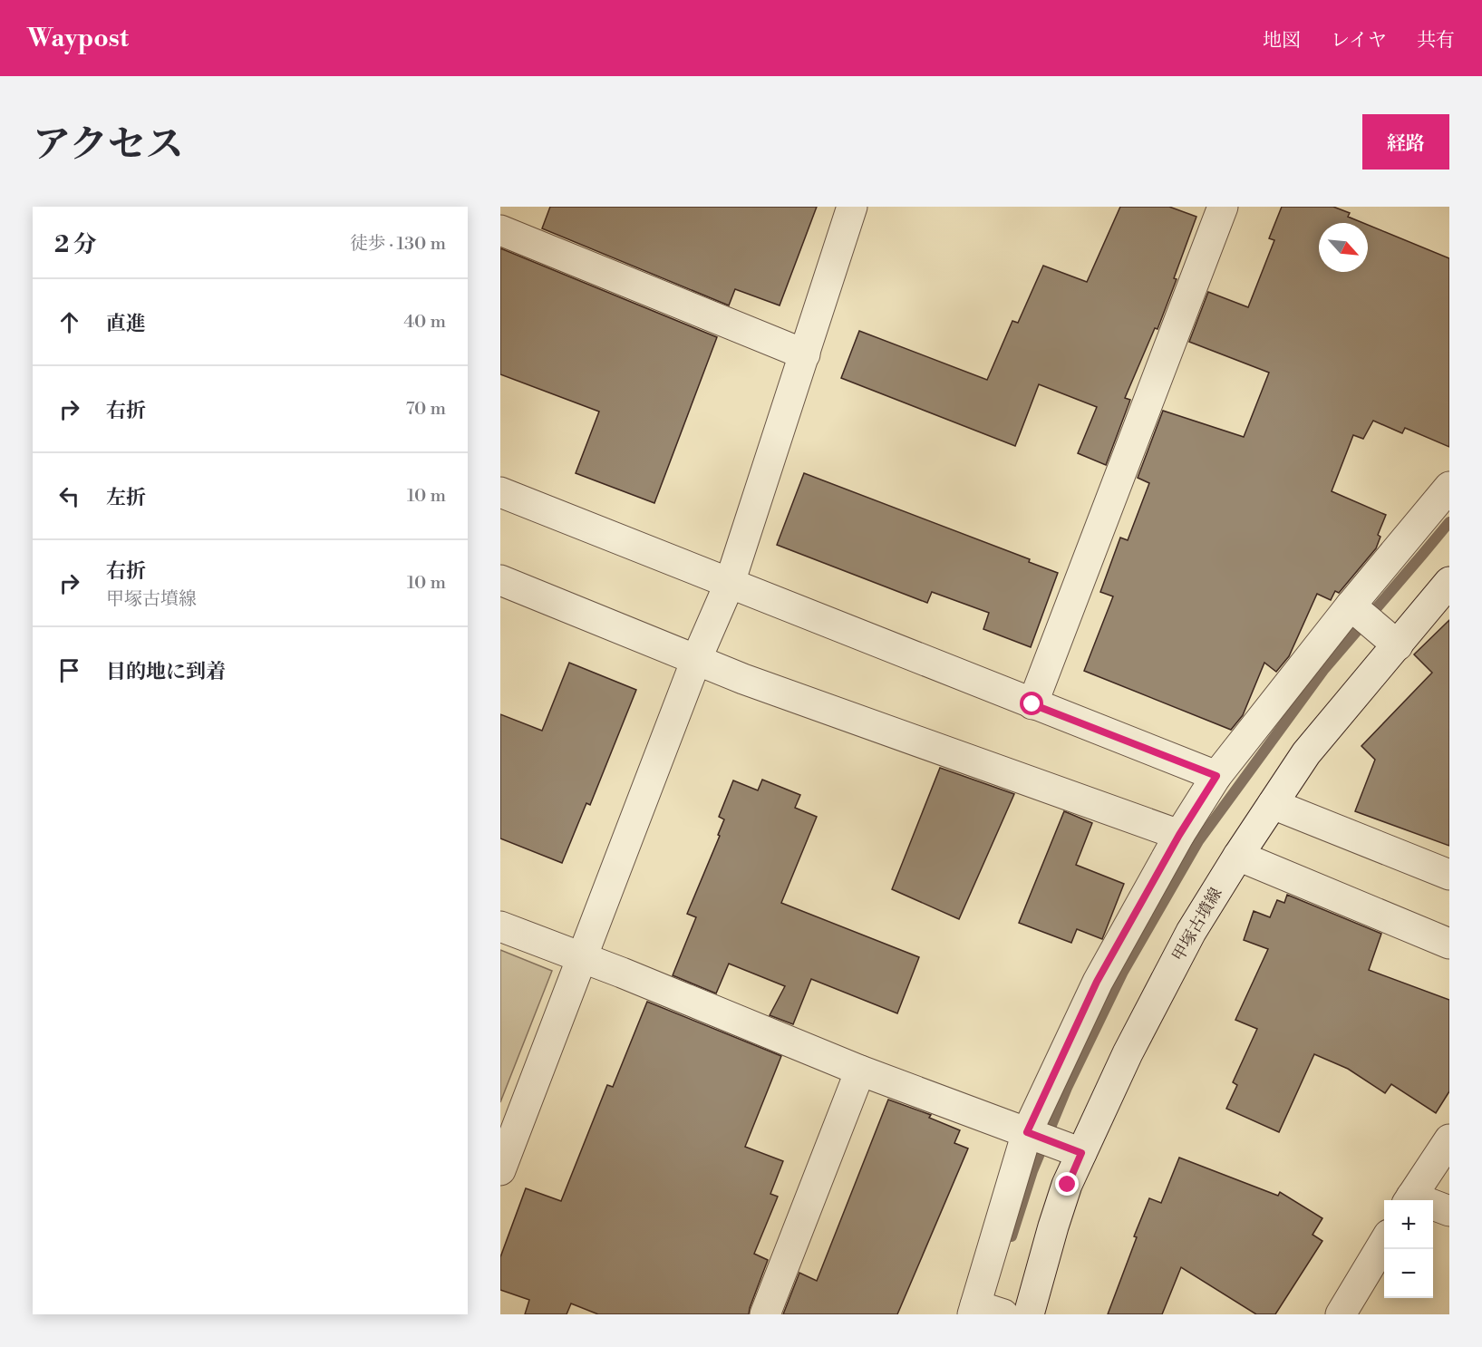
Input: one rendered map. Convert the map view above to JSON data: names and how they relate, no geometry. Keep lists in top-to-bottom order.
{
  "streets": {
    "street": ["甲塚古墳線"]
  },
  "north": "bottom right",
  "page": {
    "header": "Waypost",
    "nav": ["地図", "レイヤ", "共有"],
    "title": "アクセス",
    "buttons": "経路",
    "heading": ["2 分", "徒歩 · 130 m"],
    "list": [
      ["直進", "40 m"],
      ["右折", "70 m"],
      ["左折", "10 m"],
      ["右折", "甲塚古墳線", "10 m"],
      "目的地に到着"
    ],
    "map_buttons": ["+", "−"]
  }
}
